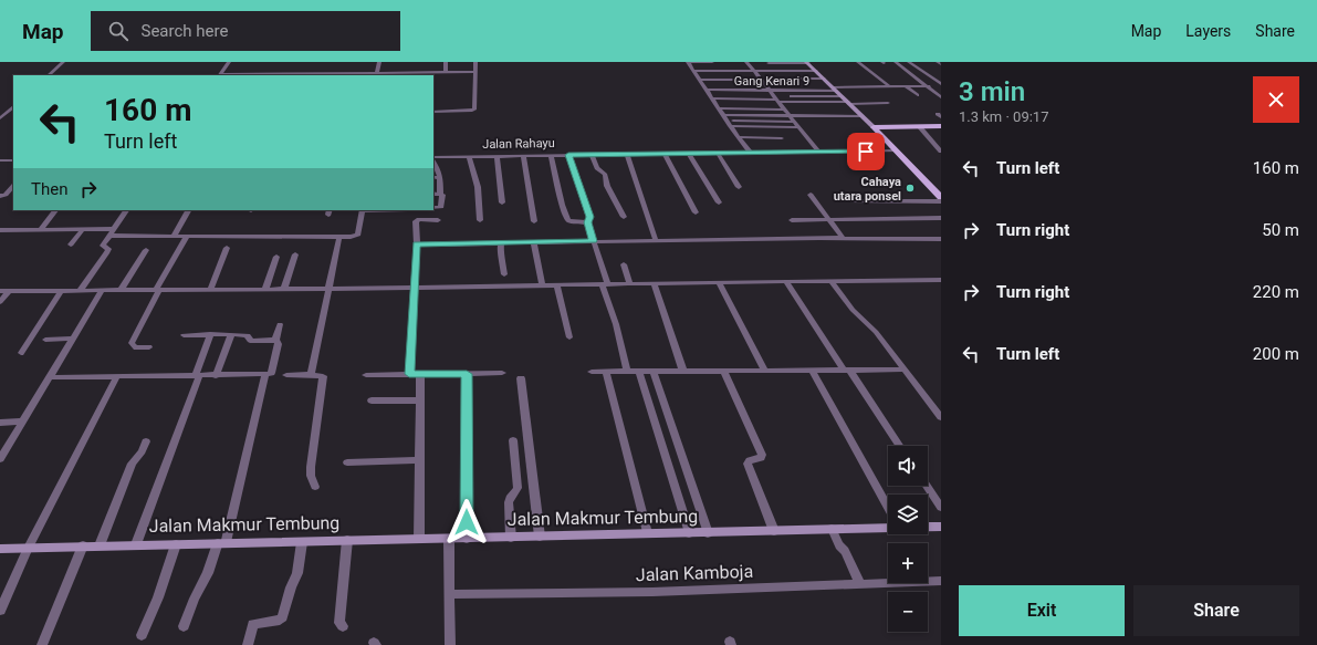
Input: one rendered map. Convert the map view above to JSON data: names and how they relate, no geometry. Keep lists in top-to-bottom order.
{
  "streets": {
    "street": [
      "Gang Kenari 9",
      "Jalan Rahayu",
      "Jalan Makmur Tembung",
      "Jalan Kamboja"
    ]
  },
  "places": ["Cahaya utara ponsel"],
  "page": {
    "header": "Map",
    "search": "Search here",
    "nav": ["Map", "Layers", "Share"],
    "heading": ["3 min", "1.3 km · 09:17"],
    "turn": ["160 m", "Turn left"],
    "list": [
      {
        "name": "Turn left",
        "value": "160 m"
      },
      {
        "name": "Turn right",
        "value": "50 m"
      },
      {
        "name": "Turn right",
        "value": "220 m"
      },
      {
        "name": "Turn left",
        "value": "200 m"
      }
    ],
    "then": "Then",
    "map_buttons": ["+", "−"],
    "buttons": ["Exit", "Share"]
  }
}
